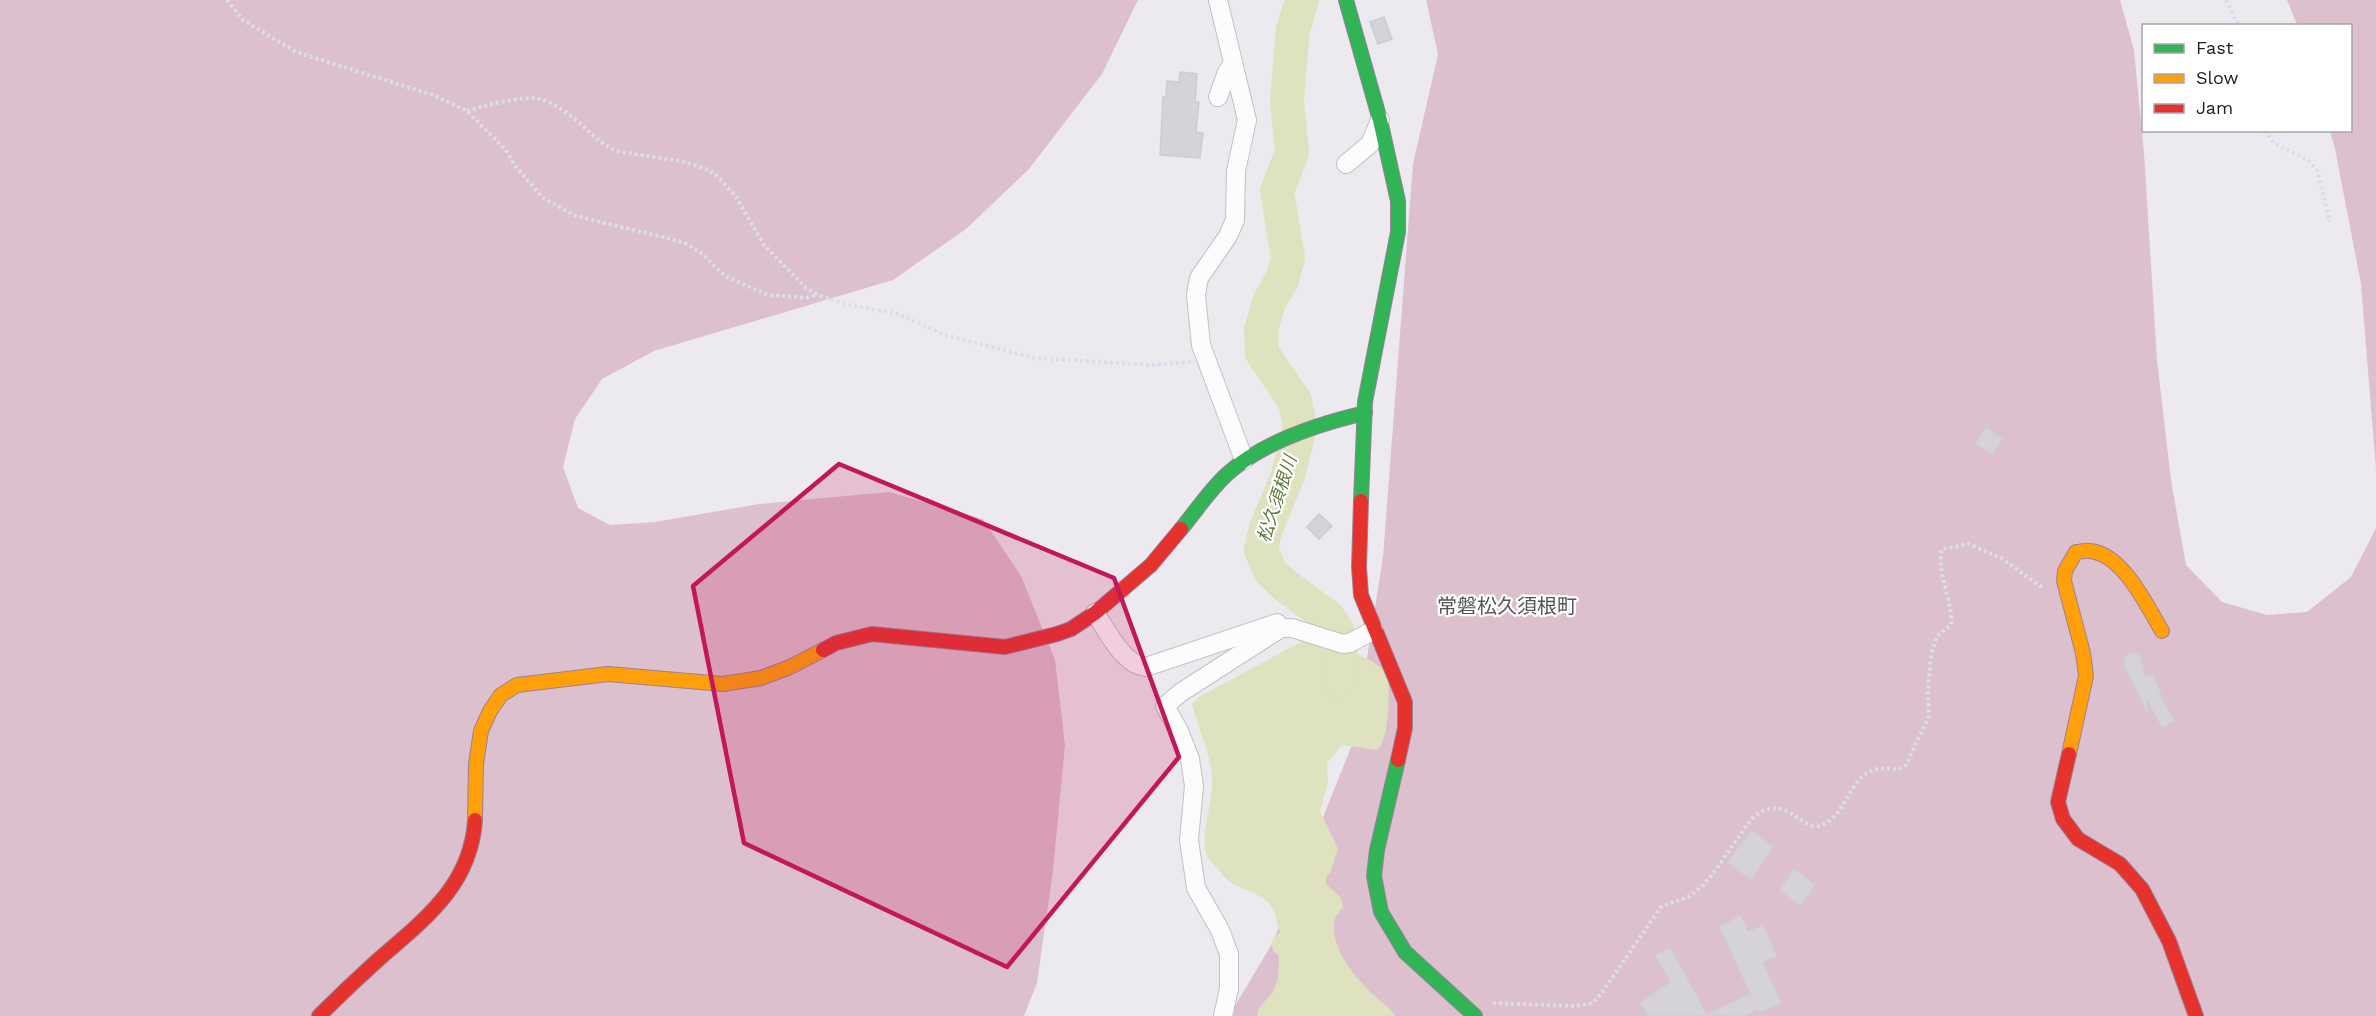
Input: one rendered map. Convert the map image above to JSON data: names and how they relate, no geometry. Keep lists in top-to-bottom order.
{
  "districts": ["常磐松久須根町"],
  "water": ["松久須根川"],
  "legend": ["Fast", "Slow", "Jam"]
}
